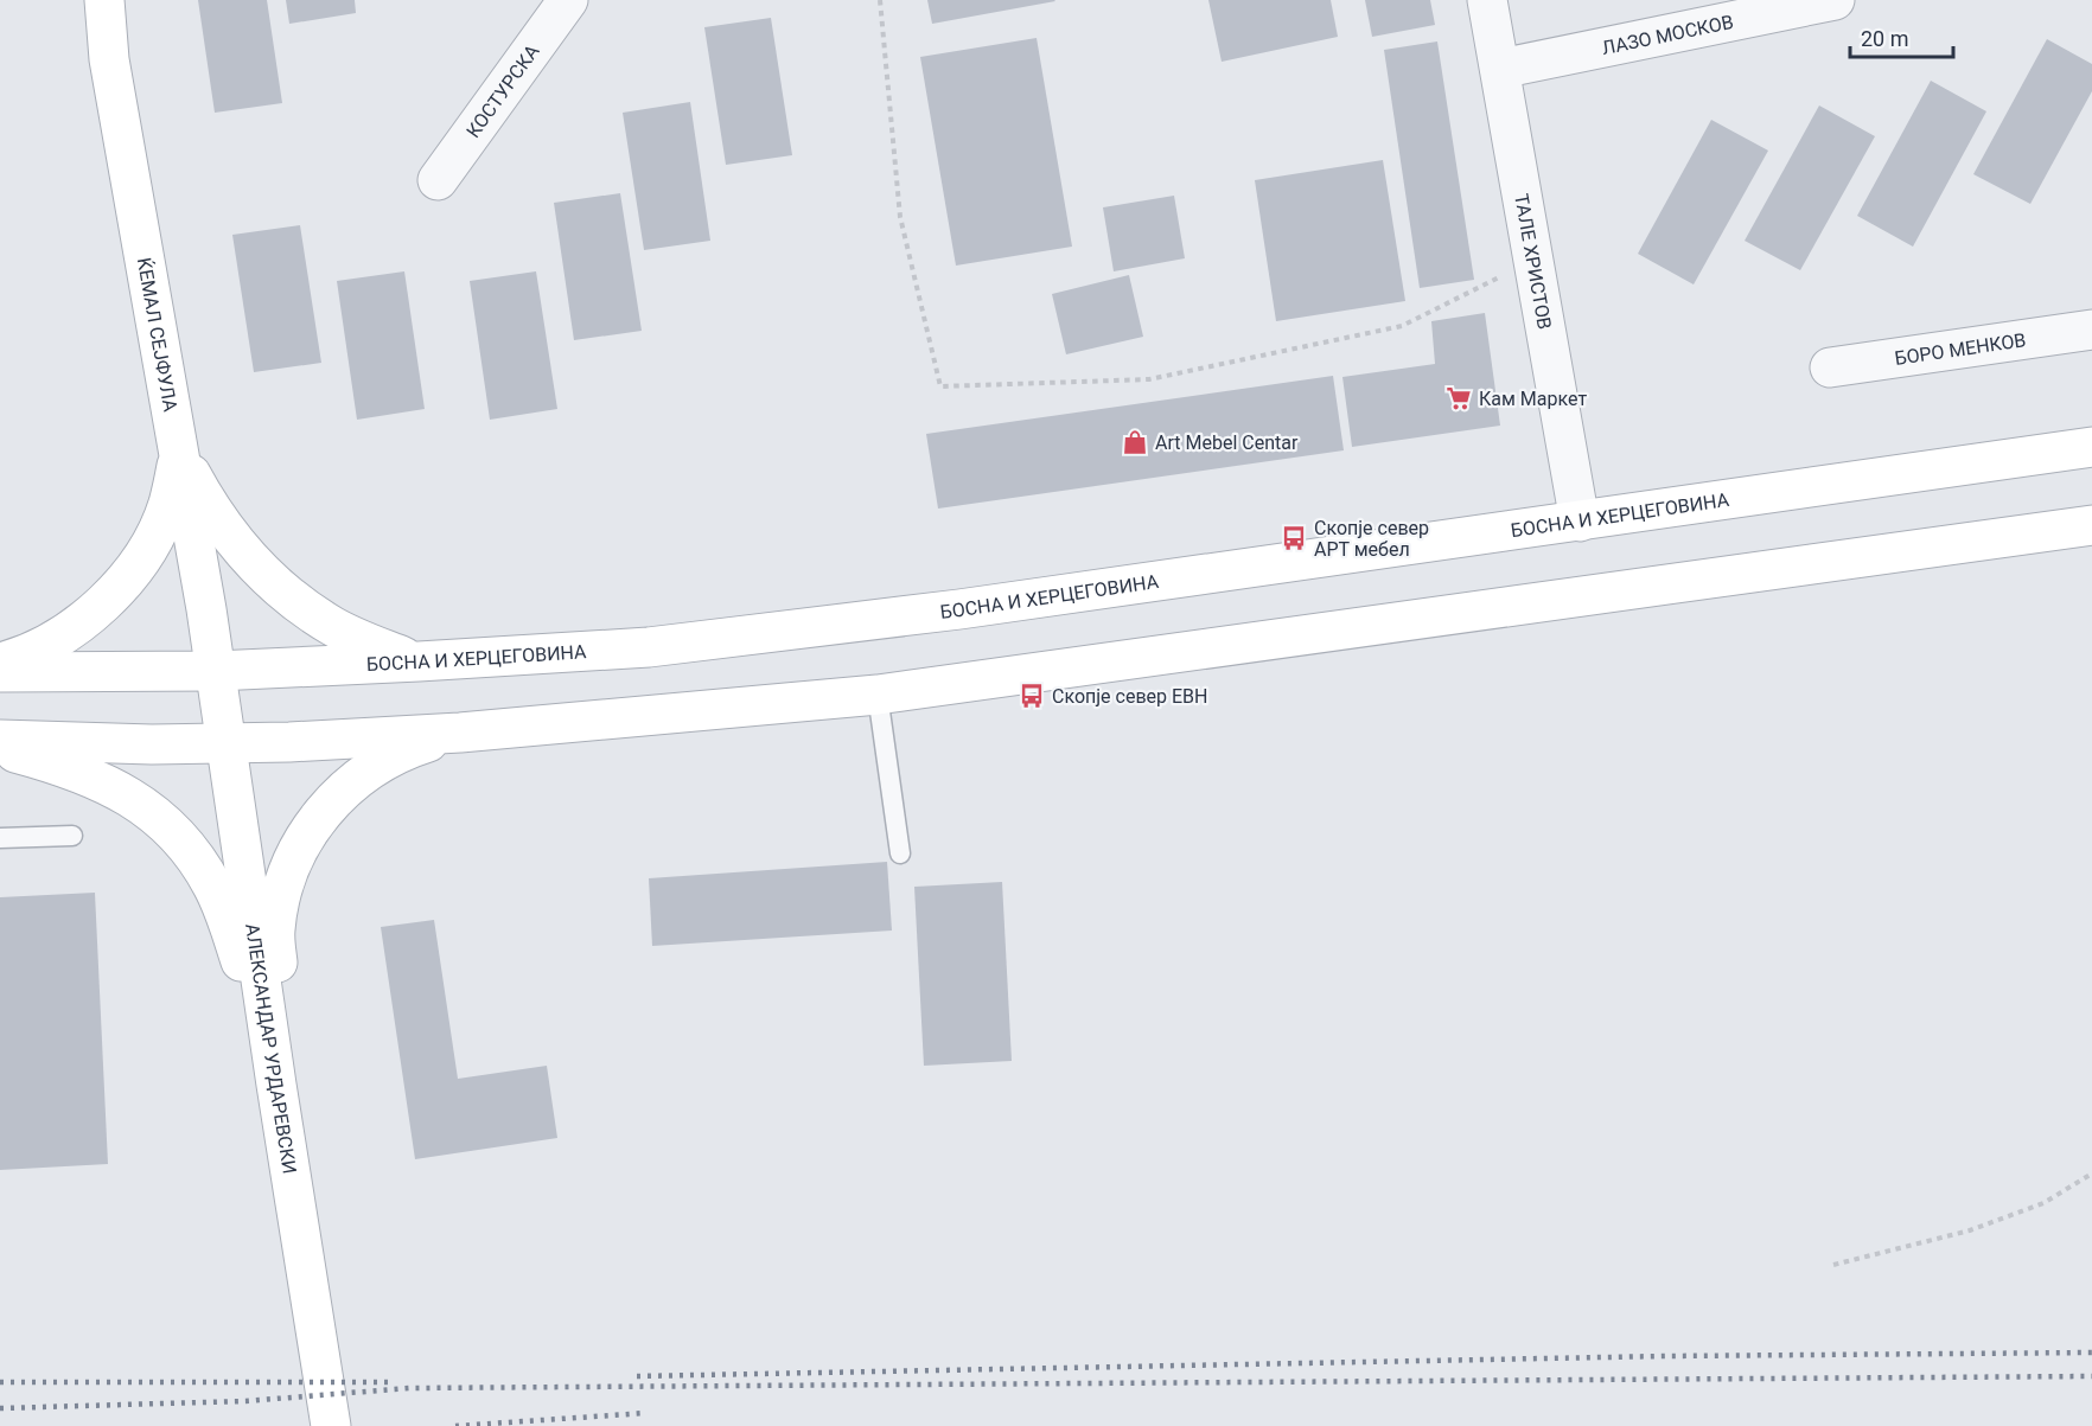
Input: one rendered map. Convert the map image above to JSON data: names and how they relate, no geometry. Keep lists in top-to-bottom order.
{
  "streets": {
    "street": [
      "ЛАЗО МОСКОВ",
      "КОСТУРСКА",
      "ТАЛЕ ХРИСТОВ",
      "ЌЕМАЛ СЕЈФУЛА",
      "БОРО МЕНКОВ",
      "БОСНА И ХЕРЦЕГОВИНА",
      "АЛЕКСАНДАР УРДАРЕВСКИ"
    ]
  },
  "crossings": [
    ["ЛАЗО МОСКОВ", "ТАЛЕ ХРИСТОВ"],
    ["ТАЛЕ ХРИСТОВ", "БОСНА И ХЕРЦЕГОВИНА"],
    ["ЌЕМАЛ СЕЈФУЛА", "БОСНА И ХЕРЦЕГОВИНА"],
    ["ЌЕМАЛ СЕЈФУЛА", "АЛЕКСАНДАР УРДАРЕВСКИ"],
    ["БОСНА И ХЕРЦЕГОВИНА", "АЛЕКСАНДАР УРДАРЕВСКИ"]
  ],
  "places": {
    "supermarket": ["Кам Маркет"],
    "shop": ["Art Mebel Centar"],
    "bus stop": ["Скопје север АРТ мебел", "Скопје север ЕВН"]
  },
  "scale_bar": "20 m"
}
